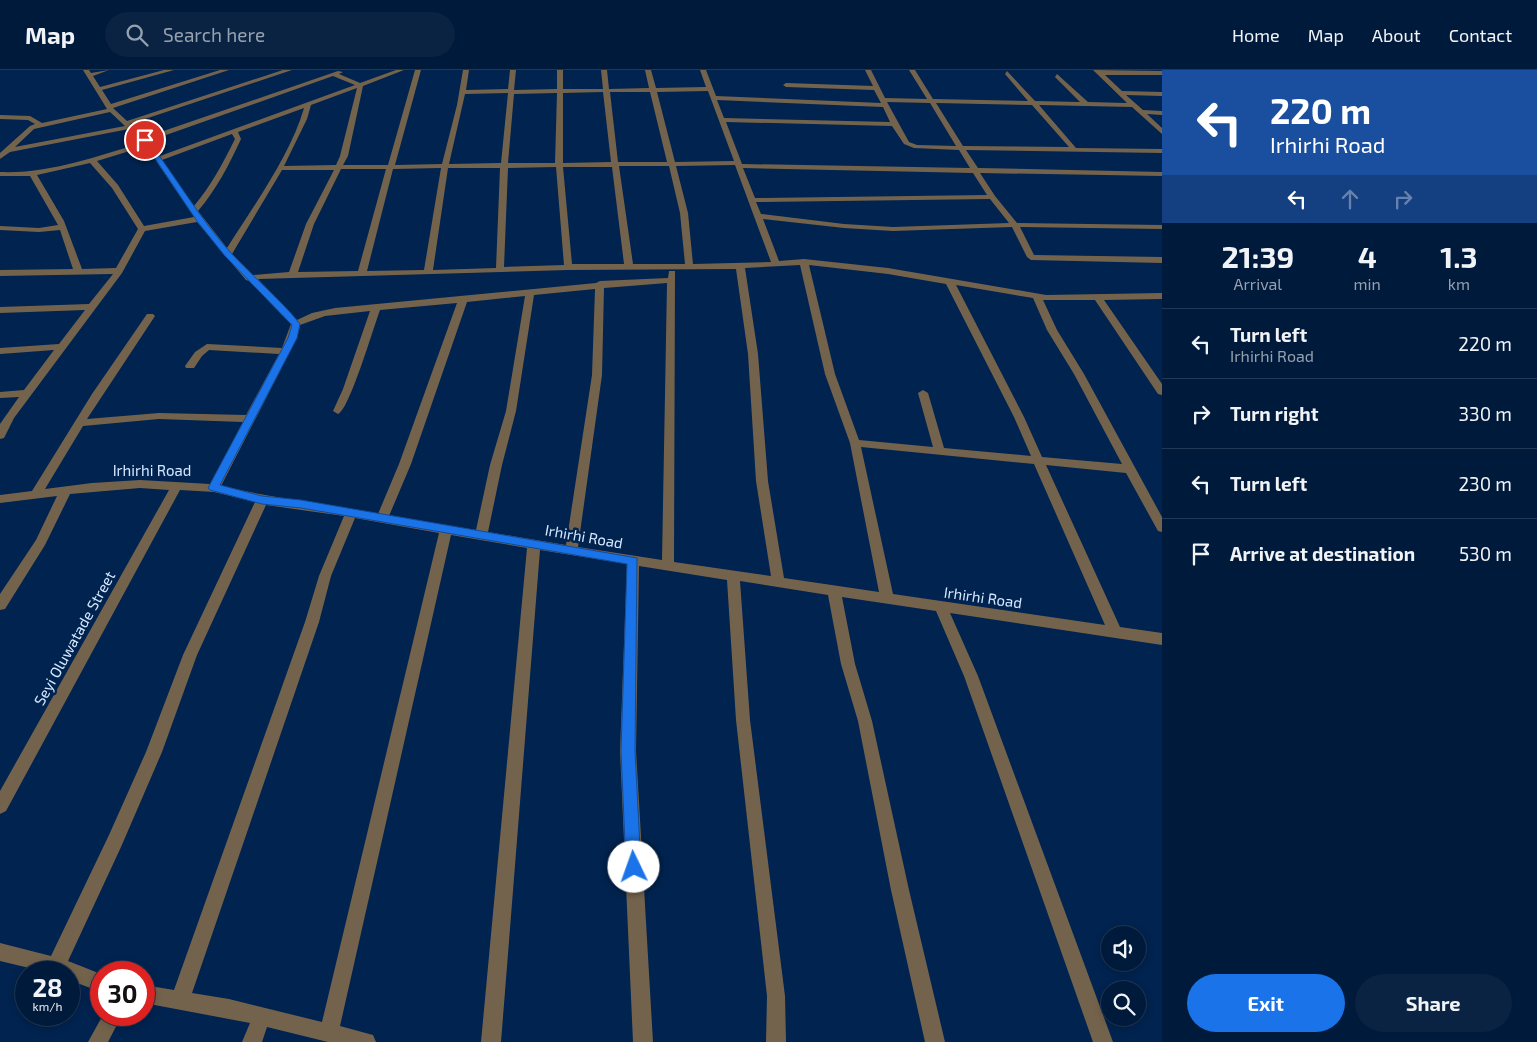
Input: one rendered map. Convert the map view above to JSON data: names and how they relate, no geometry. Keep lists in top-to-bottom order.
{
  "streets": {
    "street": ["Irhirhi Road", "Seyi Oluwatade Street"]
  },
  "crossings": [
    ["Irhirhi Road", "Seyi Oluwatade Street"]
  ],
  "page": {
    "header": "Map",
    "search": "Search here",
    "nav": [
      "Home",
      "Map",
      "About",
      "Contact"
    ],
    "turn": ["220 m", "Irhirhi Road"],
    "eta": [
      "21:39",
      "Arrival",
      "4",
      "min",
      "1.3",
      "km"
    ],
    "list": [
      {
        "name": "Turn left",
        "note": "Irhirhi Road",
        "value": "220 m"
      },
      {
        "name": "Turn right",
        "value": "330 m"
      },
      {
        "name": "Turn left",
        "value": "230 m"
      },
      {
        "name": "Arrive at destination",
        "value": "530 m"
      }
    ],
    "speed": "28 km/h",
    "limit": "30",
    "buttons": ["Exit", "Share"]
  }
}
